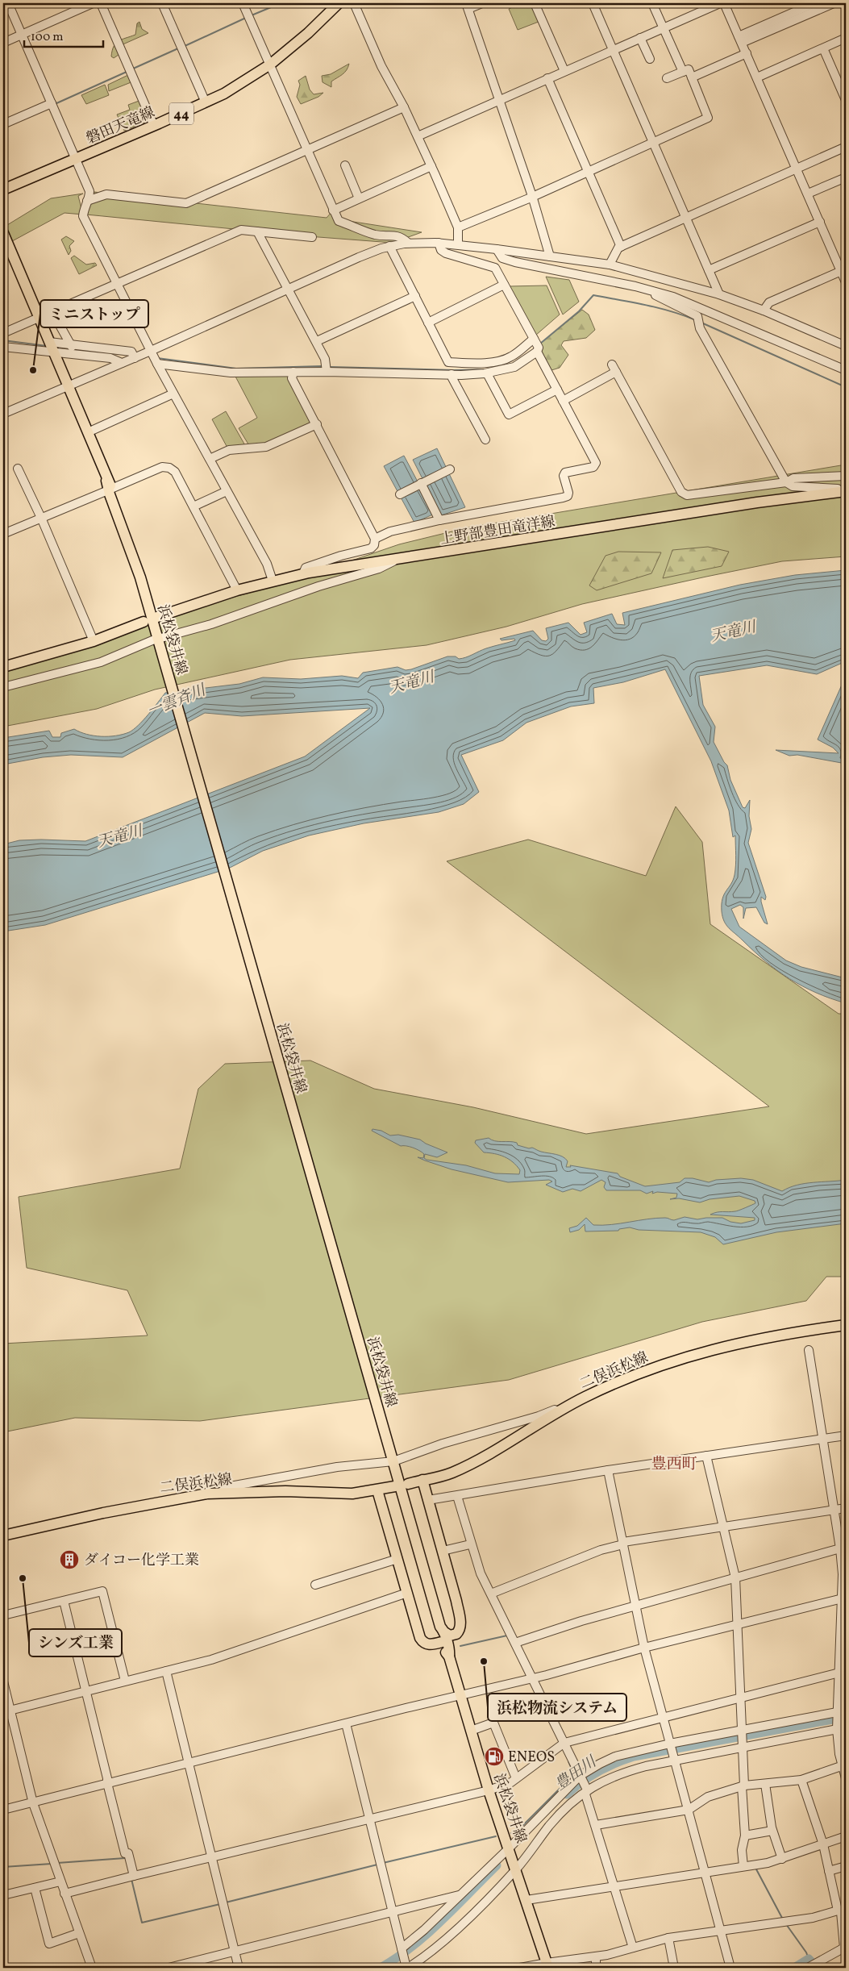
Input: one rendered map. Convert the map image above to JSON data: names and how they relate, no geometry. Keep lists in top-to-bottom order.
{
  "streets": {
    "main road": [
      "44",
      "磐田天竜線",
      "上野部豊田竜洋線",
      "浜松袋井線",
      "二俣浜松線"
    ]
  },
  "districts": ["豊西町"],
  "water": ["天竜川", "一雲斉川", "豊田川"],
  "places": {
    "other": ["ミニストップ", "シンズ工業", "浜松物流システム"],
    "building": ["ダイコー化学工業"],
    "fuel station": ["ENEOS"]
  },
  "scale_bar": "100 m"
}
